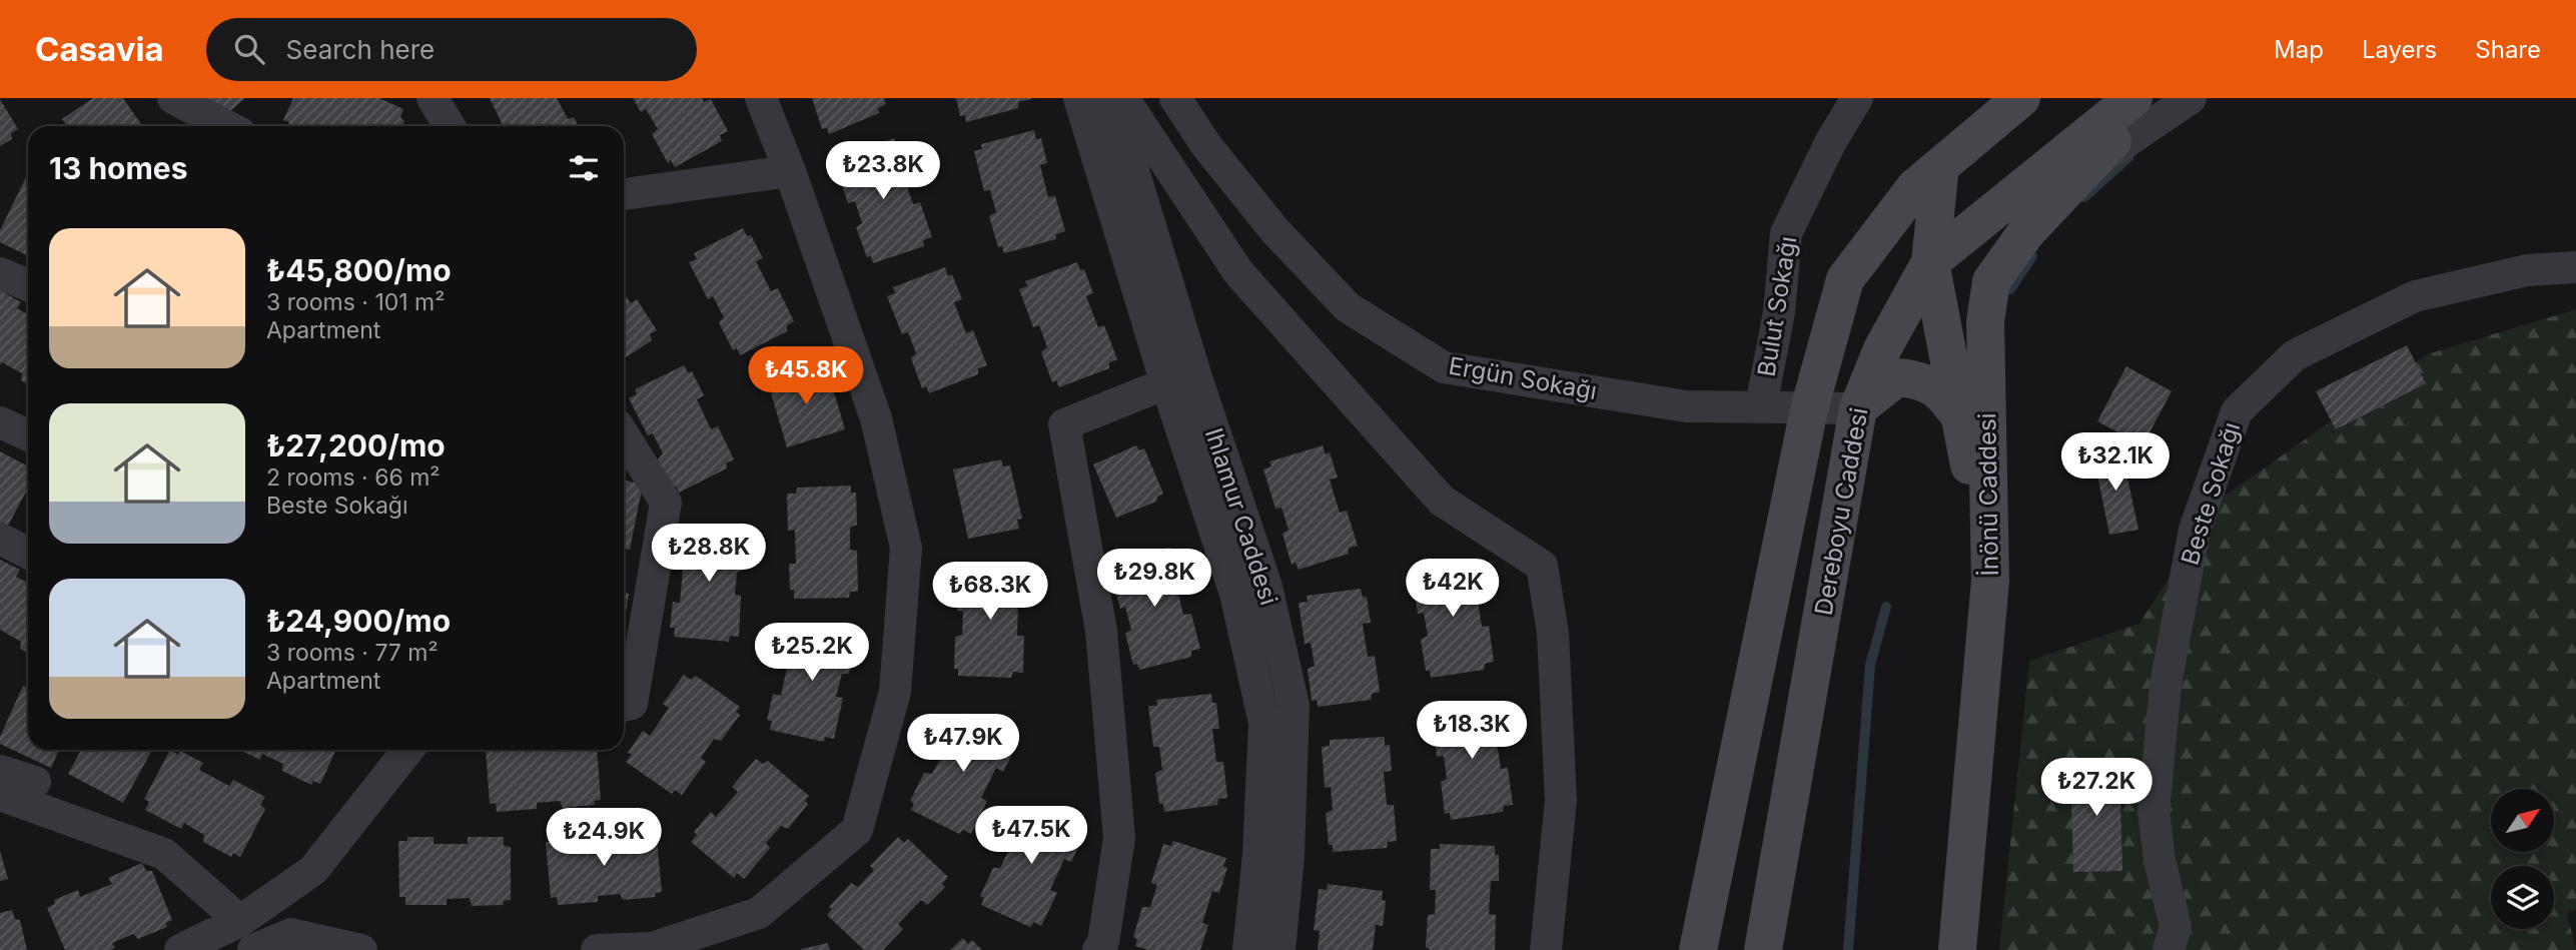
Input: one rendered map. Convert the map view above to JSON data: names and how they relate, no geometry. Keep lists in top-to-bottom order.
{
  "streets": {
    "main road": ["İnönü Caddesi", "Dereboyu Caddesi"],
    "street": [
      "Bulut Sokağı",
      "Ergün Sokağı",
      "Beste Sokağı",
      "Ihlamur Caddesi"
    ]
  },
  "crossings": [
    ["Bulut Sokağı", "Ergün Sokağı"],
    ["Ergün Sokağı", "Dereboyu Caddesi"]
  ],
  "north": "top right",
  "page": {
    "header": "Casavia",
    "search": "Search here",
    "nav": ["Map", "Layers", "Share"],
    "heading": "13 homes",
    "price": [
      "₺23.8K",
      "₺45.8K",
      "₺32.1K",
      "₺28.8K",
      "₺29.8K",
      "₺42K",
      "₺68.3K",
      "₺25.2K",
      "₺18.3K",
      "₺47.9K",
      "₺27.2K",
      "₺47.5K",
      "₺24.9K"
    ],
    "list": [
      {
        "name": "₺45,800/mo",
        "note": "3 rooms · 101 m² · Apartment"
      },
      {
        "name": "₺27,200/mo",
        "note": "2 rooms · 66 m² · Beste Sokağı"
      },
      {
        "name": "₺24,900/mo",
        "note": "3 rooms · 77 m² · Apartment"
      }
    ]
  }
}
